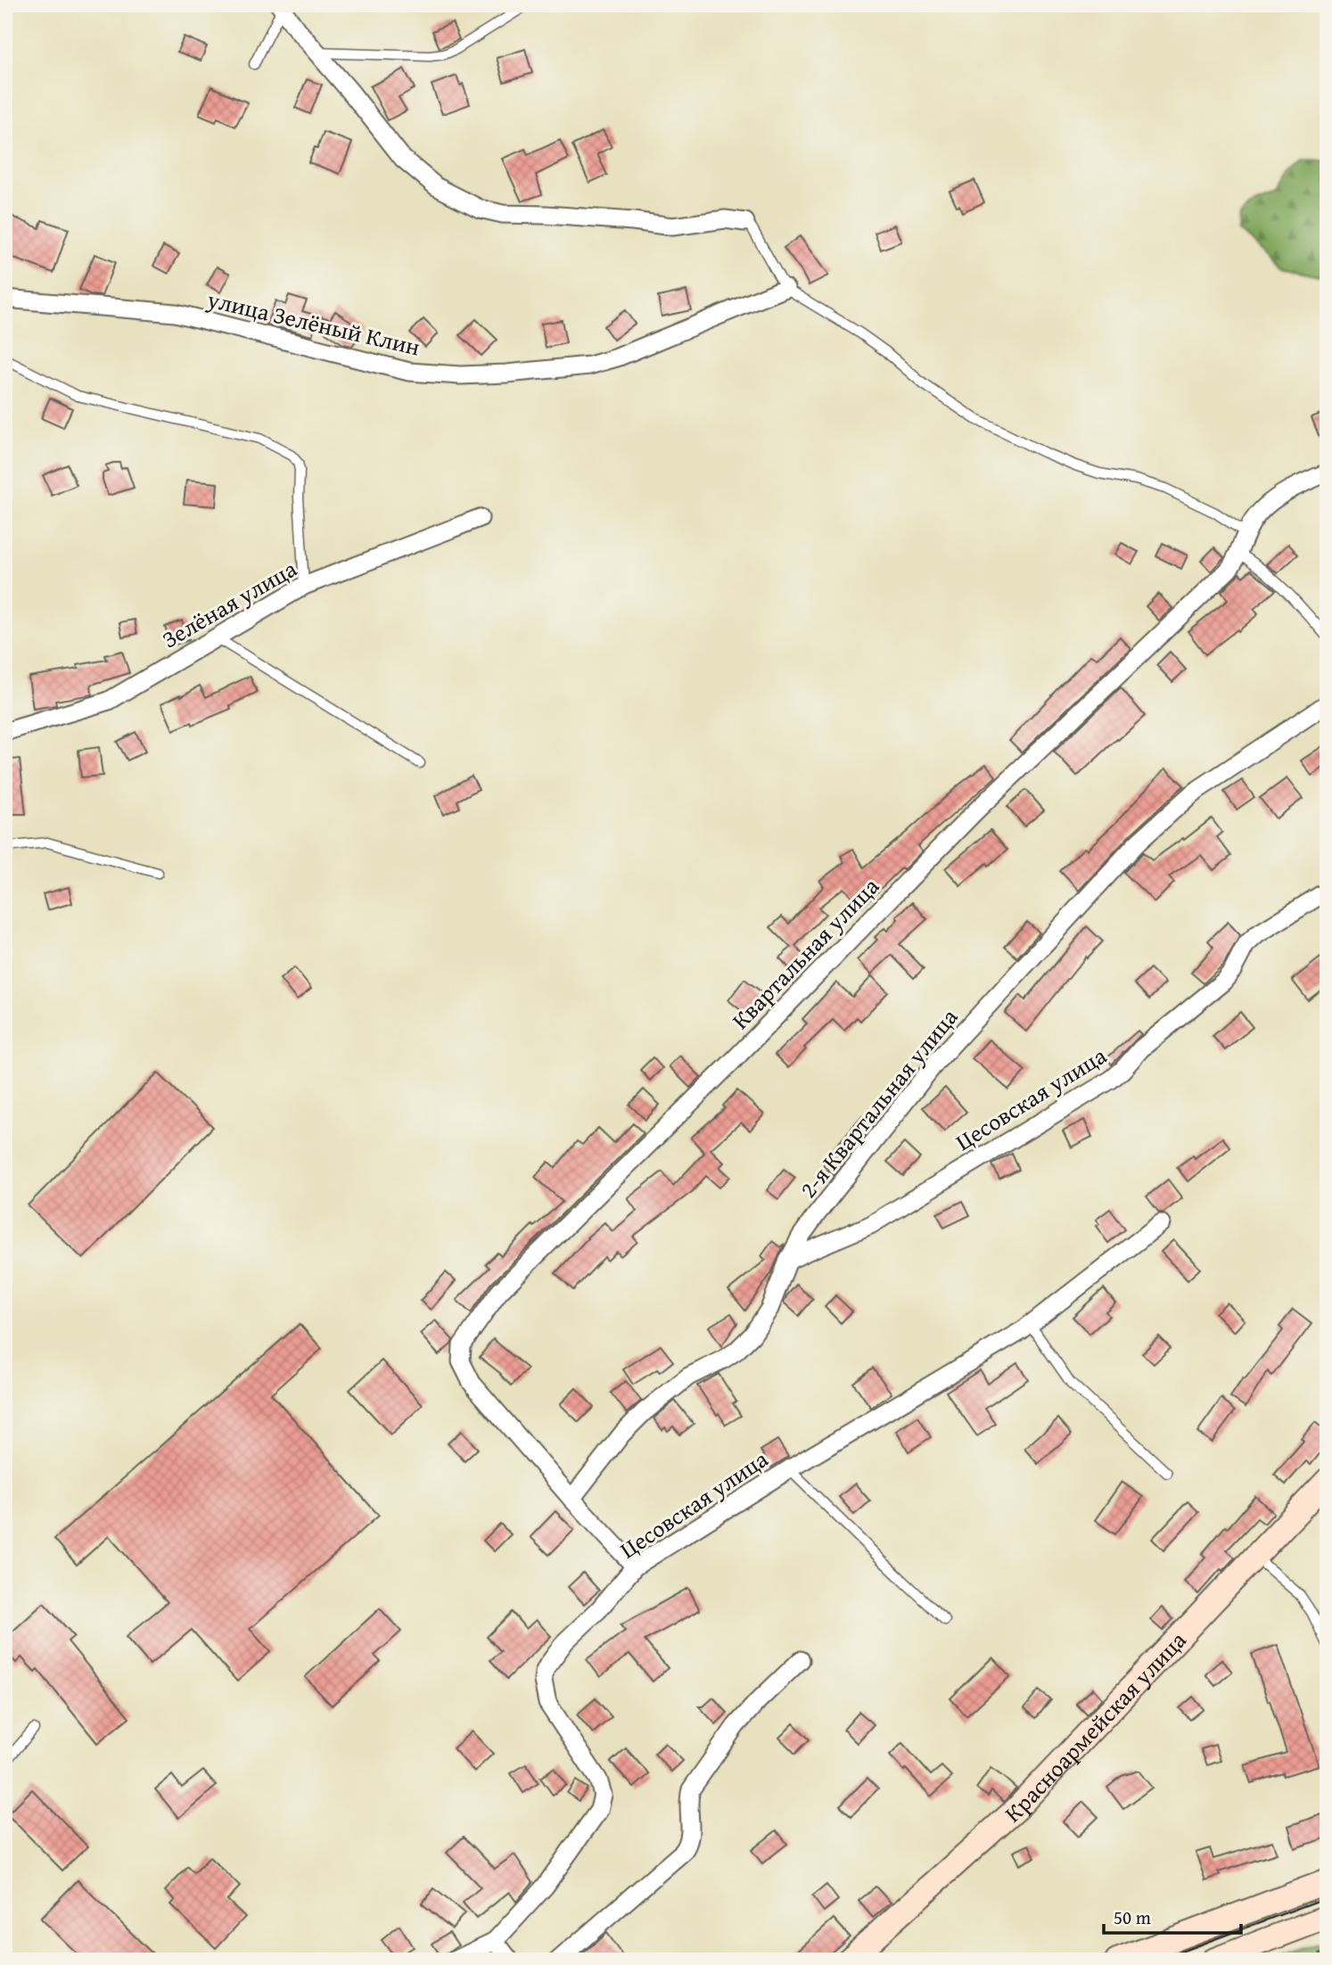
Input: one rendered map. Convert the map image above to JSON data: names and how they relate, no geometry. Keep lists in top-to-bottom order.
{
  "streets": {
    "street": [
      "улица Зелёный Клин",
      "Зелёная улица",
      "Квартальная улица",
      "Цесовская улица",
      "2-я Квартальная улица",
      "Красноармейская улица"
    ]
  },
  "crossings": [
    ["Квартальная улица", "2-я Квартальная улица"],
    ["Цесовская улица", "2-я Квартальная улица"]
  ],
  "scale_bar": "50 m"
}
